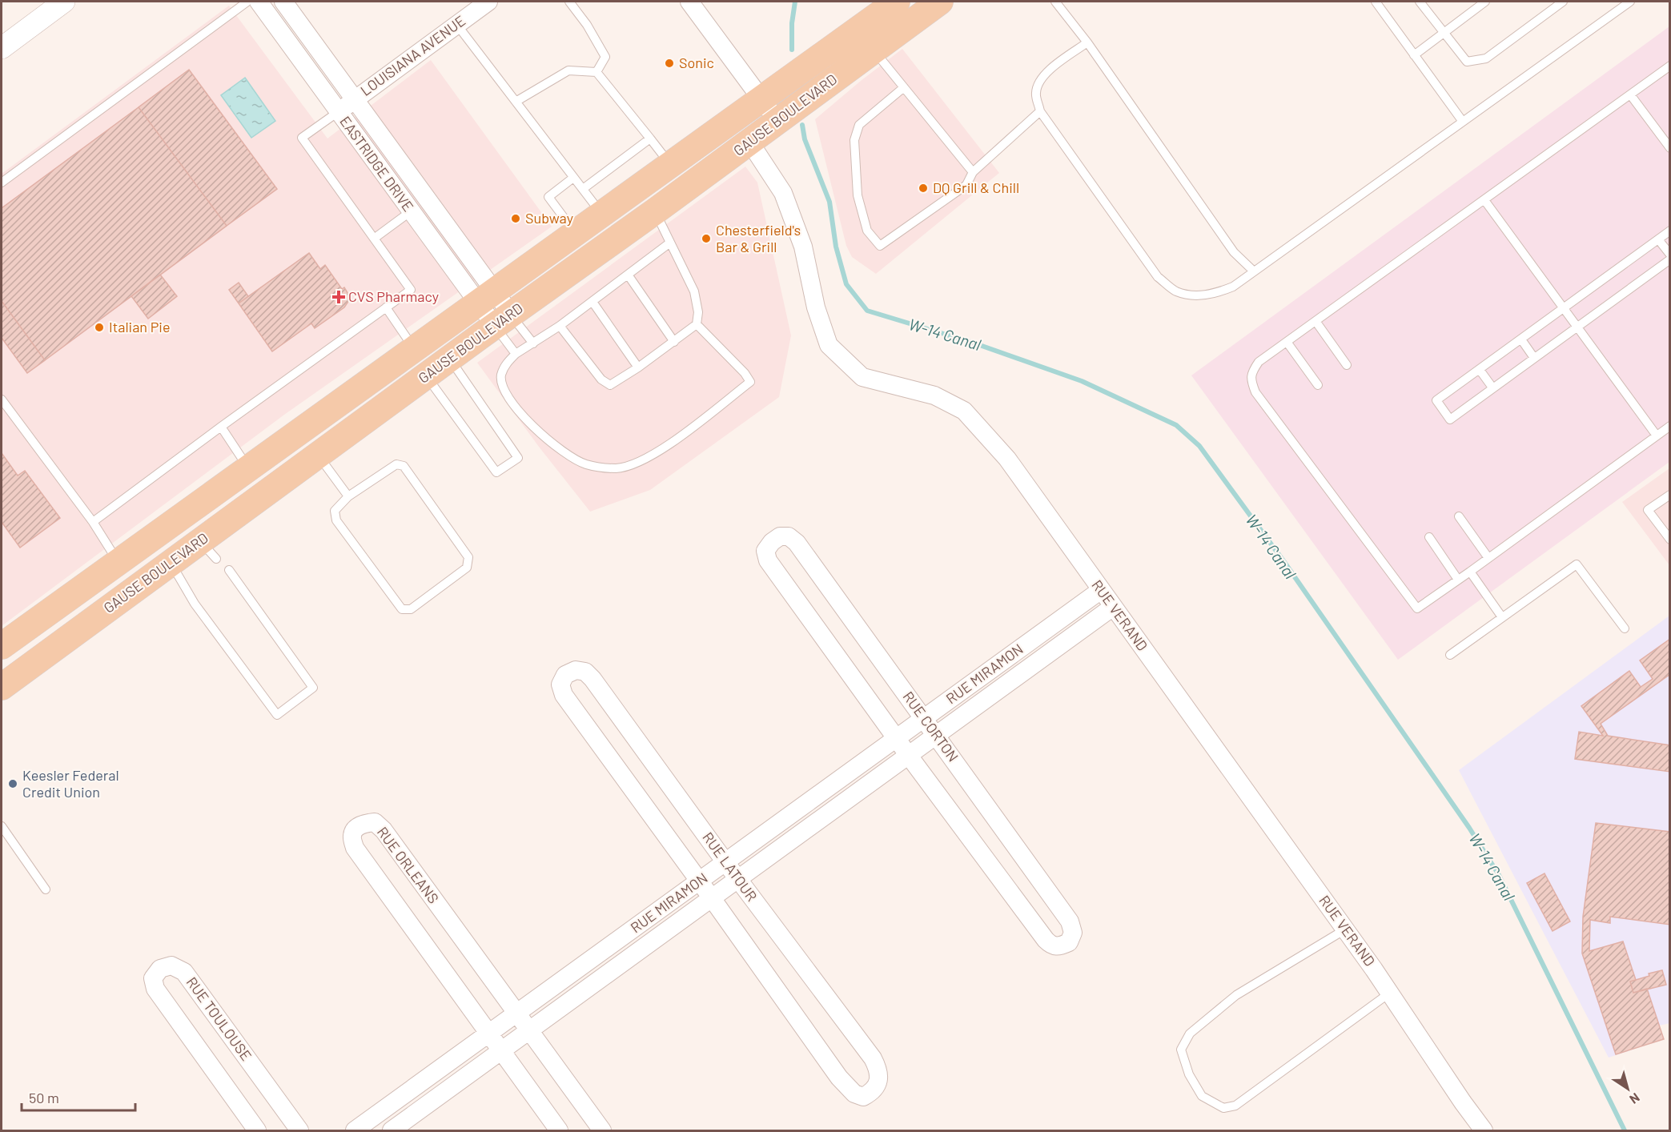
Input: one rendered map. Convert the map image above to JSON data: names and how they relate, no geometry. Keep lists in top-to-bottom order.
{
  "streets": {
    "main road": ["GAUSE BOULEVARD"],
    "street": [
      "LOUISIANA AVENUE",
      "EASTRIDGE DRIVE",
      "RUE VERAND",
      "RUE MIRAMON",
      "RUE CORTON",
      "RUE ORLEANS",
      "RUE LATOUR",
      "RUE TOULOUSE"
    ]
  },
  "crossings": [
    ["LOUISIANA AVENUE", "EASTRIDGE DRIVE"],
    ["GAUSE BOULEVARD", "EASTRIDGE DRIVE"],
    ["GAUSE BOULEVARD", "RUE VERAND"],
    ["RUE VERAND", "RUE MIRAMON"],
    ["RUE MIRAMON", "RUE CORTON"],
    ["RUE MIRAMON", "RUE ORLEANS"],
    ["RUE MIRAMON", "RUE LATOUR"]
  ],
  "water": ["W-14 Canal"],
  "places": {
    "other": [
      "Sonic",
      "DQ Grill & Chill",
      "Subway",
      "Chesterfield's Bar & Grill",
      "Italian Pie",
      "Keesler Federal Credit Union"
    ],
    "health": ["CVS Pharmacy"]
  },
  "scale_bar": "50 m",
  "north": "bottom right"
}
